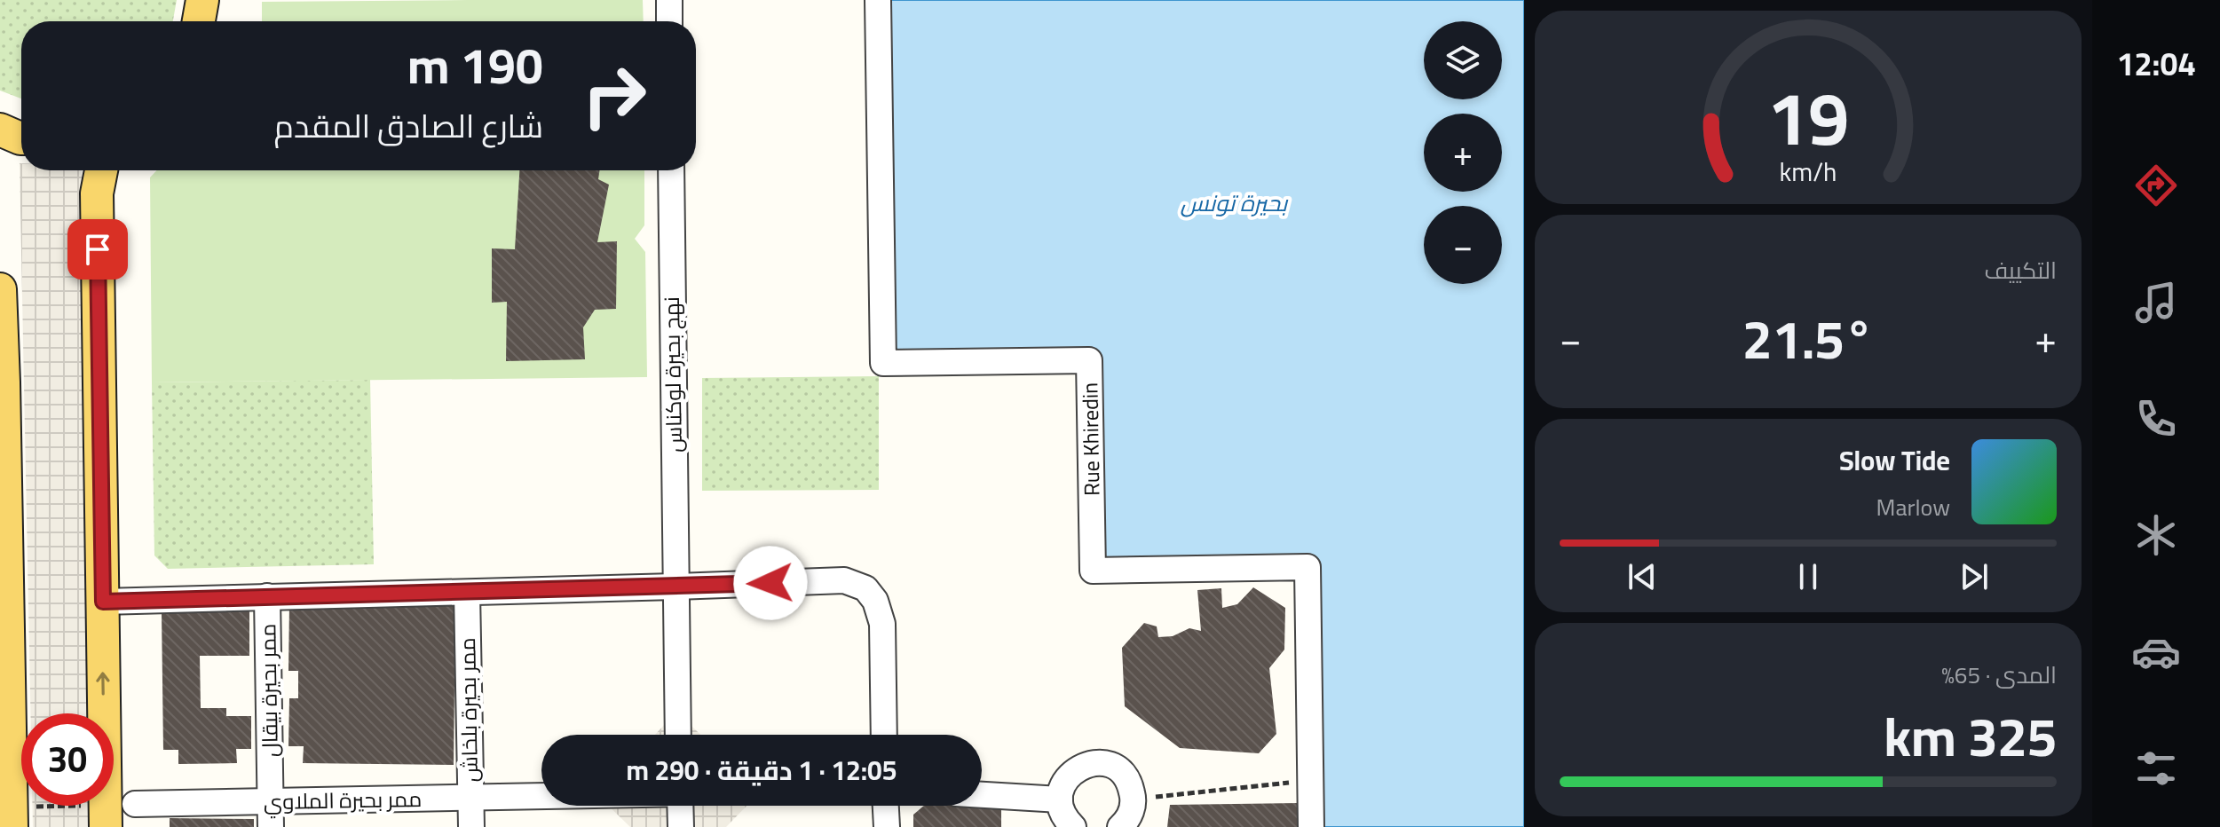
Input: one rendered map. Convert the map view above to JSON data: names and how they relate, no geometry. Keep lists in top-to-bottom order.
{
  "streets": {
    "street": [
      "نهج بحيرة لوكناس",
      "Rue Khiredin",
      "ممر بحيرة بيقال",
      "ممر بحيرة بلخاش",
      "ممر بحيرة الملاوي"
    ]
  },
  "crossings": [
    ["ممر بحيرة بيقال", "ممر بحيرة الملاوي"],
    ["ممر بحيرة بلخاش", "ممر بحيرة الملاوي"]
  ],
  "water": ["بحيرة تونس"],
  "page": {
    "tabs": "12:04",
    "map_buttons": ["+", "−"],
    "turn": ["190 m", "شارع الصادق المقدم"],
    "tile": [
      "التكييف",
      ["المدى · 65%", "325 km"]
    ],
    "heat": ["−", "21.5°", "+"],
    "song": ["Slow Tide", "Marlow"],
    "limit": "30",
    "trip": "12:05 · 1 دقيقة · 290 m",
    "gauge": ["19", "km/h"]
  }
}
